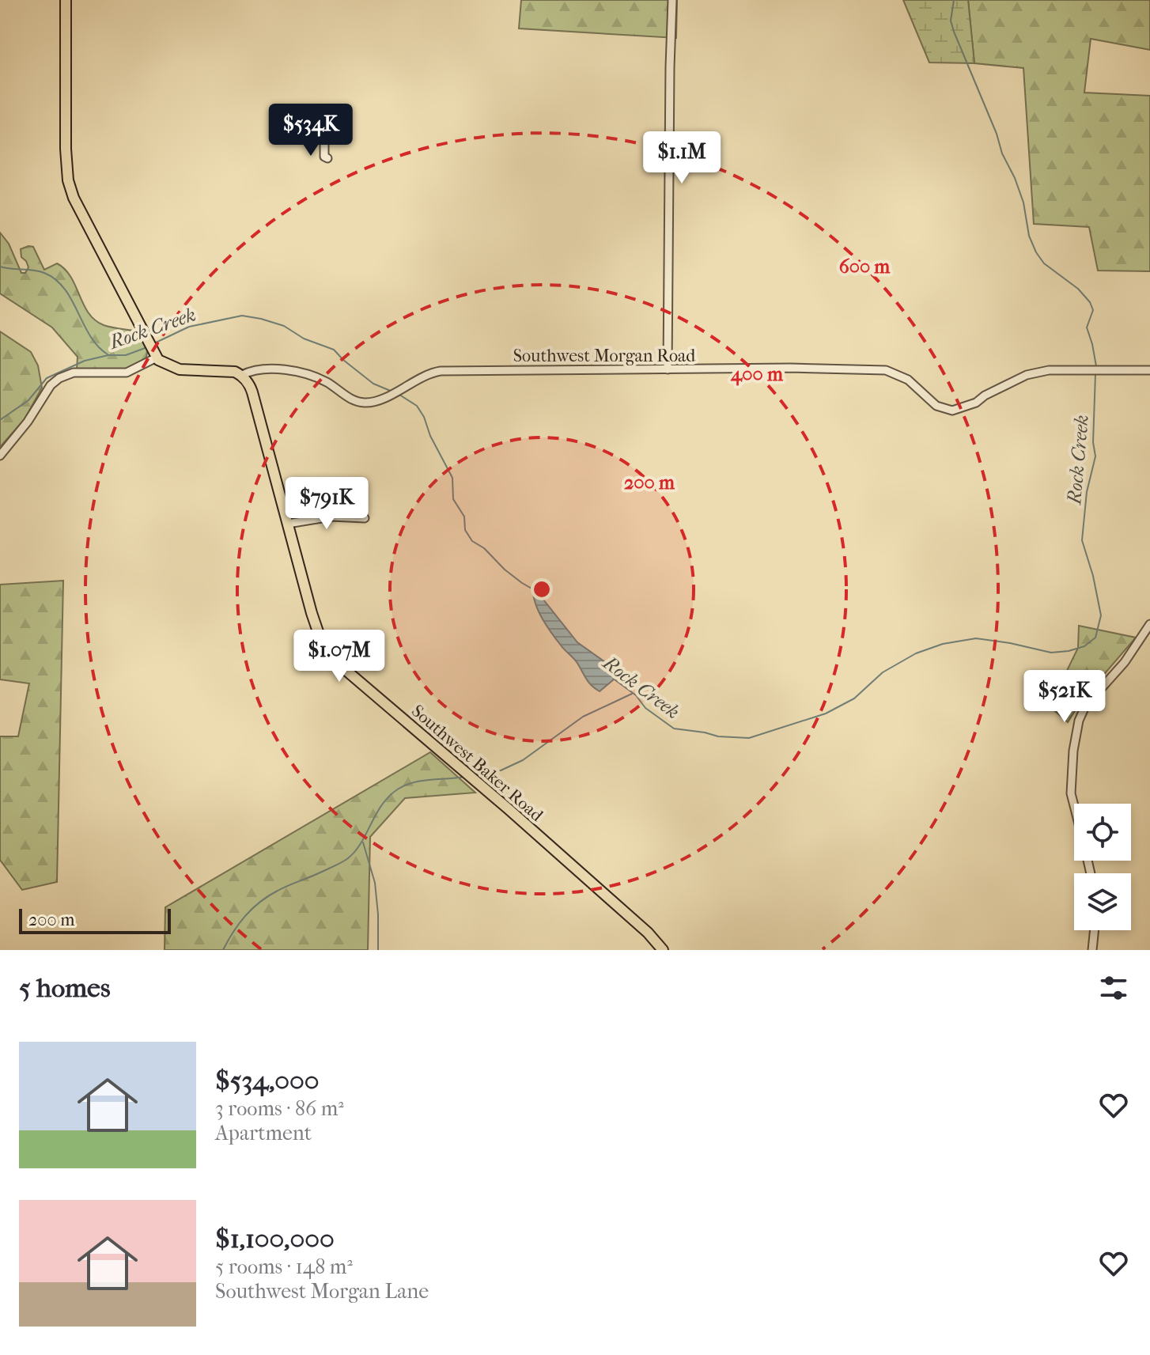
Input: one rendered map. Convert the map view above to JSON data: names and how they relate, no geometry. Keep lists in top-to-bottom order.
{
  "streets": {
    "main road": ["Southwest Baker Road"],
    "street": ["Southwest Morgan Road"]
  },
  "crossings": [
    ["Southwest Morgan Road", "Southwest Baker Road"]
  ],
  "water": ["Rock Creek"],
  "scale_bar": "200 m",
  "page": {
    "price": [
      "$534K",
      "$1.1M",
      "$791K",
      "$1.07M",
      "$521K"
    ],
    "scale": "200 m",
    "heading": "5 homes",
    "list": [
      {
        "name": "$534,000",
        "note": "3 rooms · 86 m² · Apartment"
      },
      {
        "name": "$1,100,000",
        "note": "5 rooms · 148 m² · Southwest Morgan Lane"
      }
    ]
  },
  "rings": ["600 m", "400 m", "200 m"]
}
